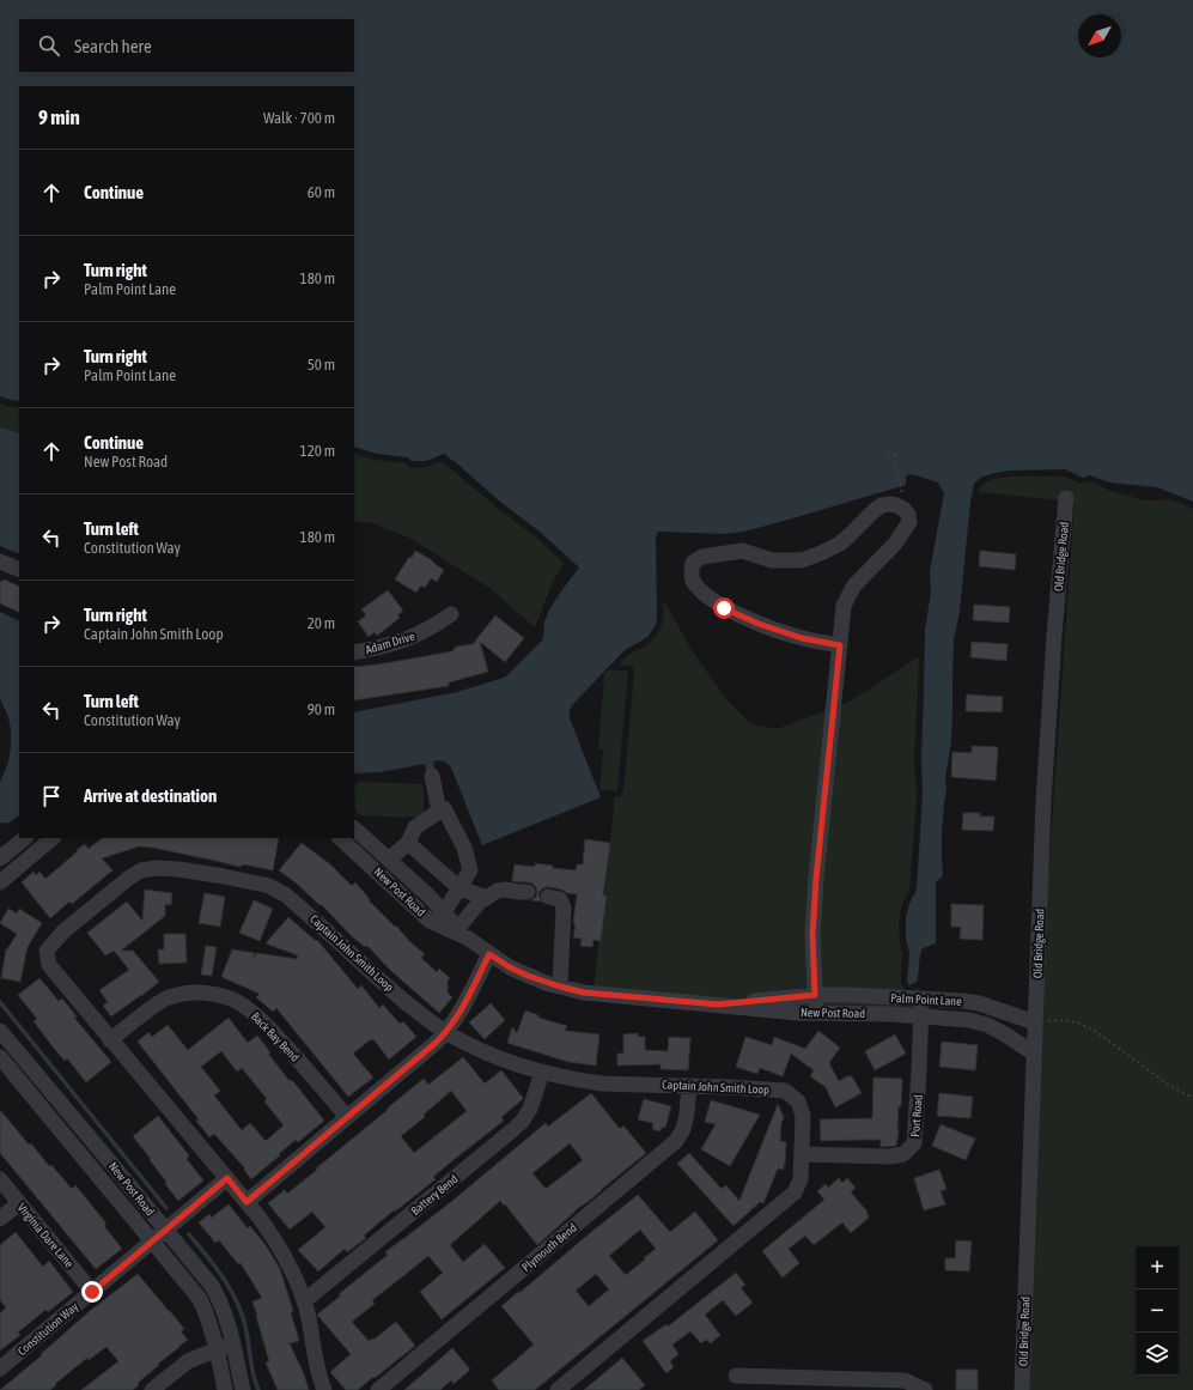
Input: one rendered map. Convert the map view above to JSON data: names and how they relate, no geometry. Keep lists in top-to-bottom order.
{
  "streets": {
    "street": [
      "Old Bridge Road",
      "Adam Drive",
      "New Post Road",
      "Captain John Smith Loop",
      "Palm Point Lane",
      "Back Bay Bend",
      "Port Road",
      "Battery Bend",
      "Virginia Dare Lane",
      "Plymouth Bend",
      "Constitution Way"
    ]
  },
  "crossings": [
    ["Old Bridge Road", "New Post Road"],
    ["Old Bridge Road", "Palm Point Lane"],
    ["New Post Road", "Palm Point Lane"],
    ["New Post Road", "Port Road"],
    ["New Post Road", "Constitution Way"],
    ["Captain John Smith Loop", "Back Bay Bend"],
    ["Captain John Smith Loop", "Port Road"],
    ["Captain John Smith Loop", "Battery Bend"],
    ["Captain John Smith Loop", "Plymouth Bend"],
    ["Captain John Smith Loop", "Constitution Way"],
    ["Palm Point Lane", "Port Road"],
    ["Virginia Dare Lane", "Constitution Way"]
  ],
  "north": "bottom left",
  "page": {
    "search": "Search here",
    "heading": ["9 min", "Walk · 700 m"],
    "list": [
      ["Continue", "60 m"],
      ["Turn right", "Palm Point Lane", "180 m"],
      ["Turn right", "Palm Point Lane", "50 m"],
      ["Continue", "New Post Road", "120 m"],
      ["Turn left", "Constitution Way", "180 m"],
      ["Turn right", "Captain John Smith Loop", "20 m"],
      ["Turn left", "Constitution Way", "90 m"],
      "Arrive at destination"
    ],
    "map_buttons": ["+", "−"]
  }
}
